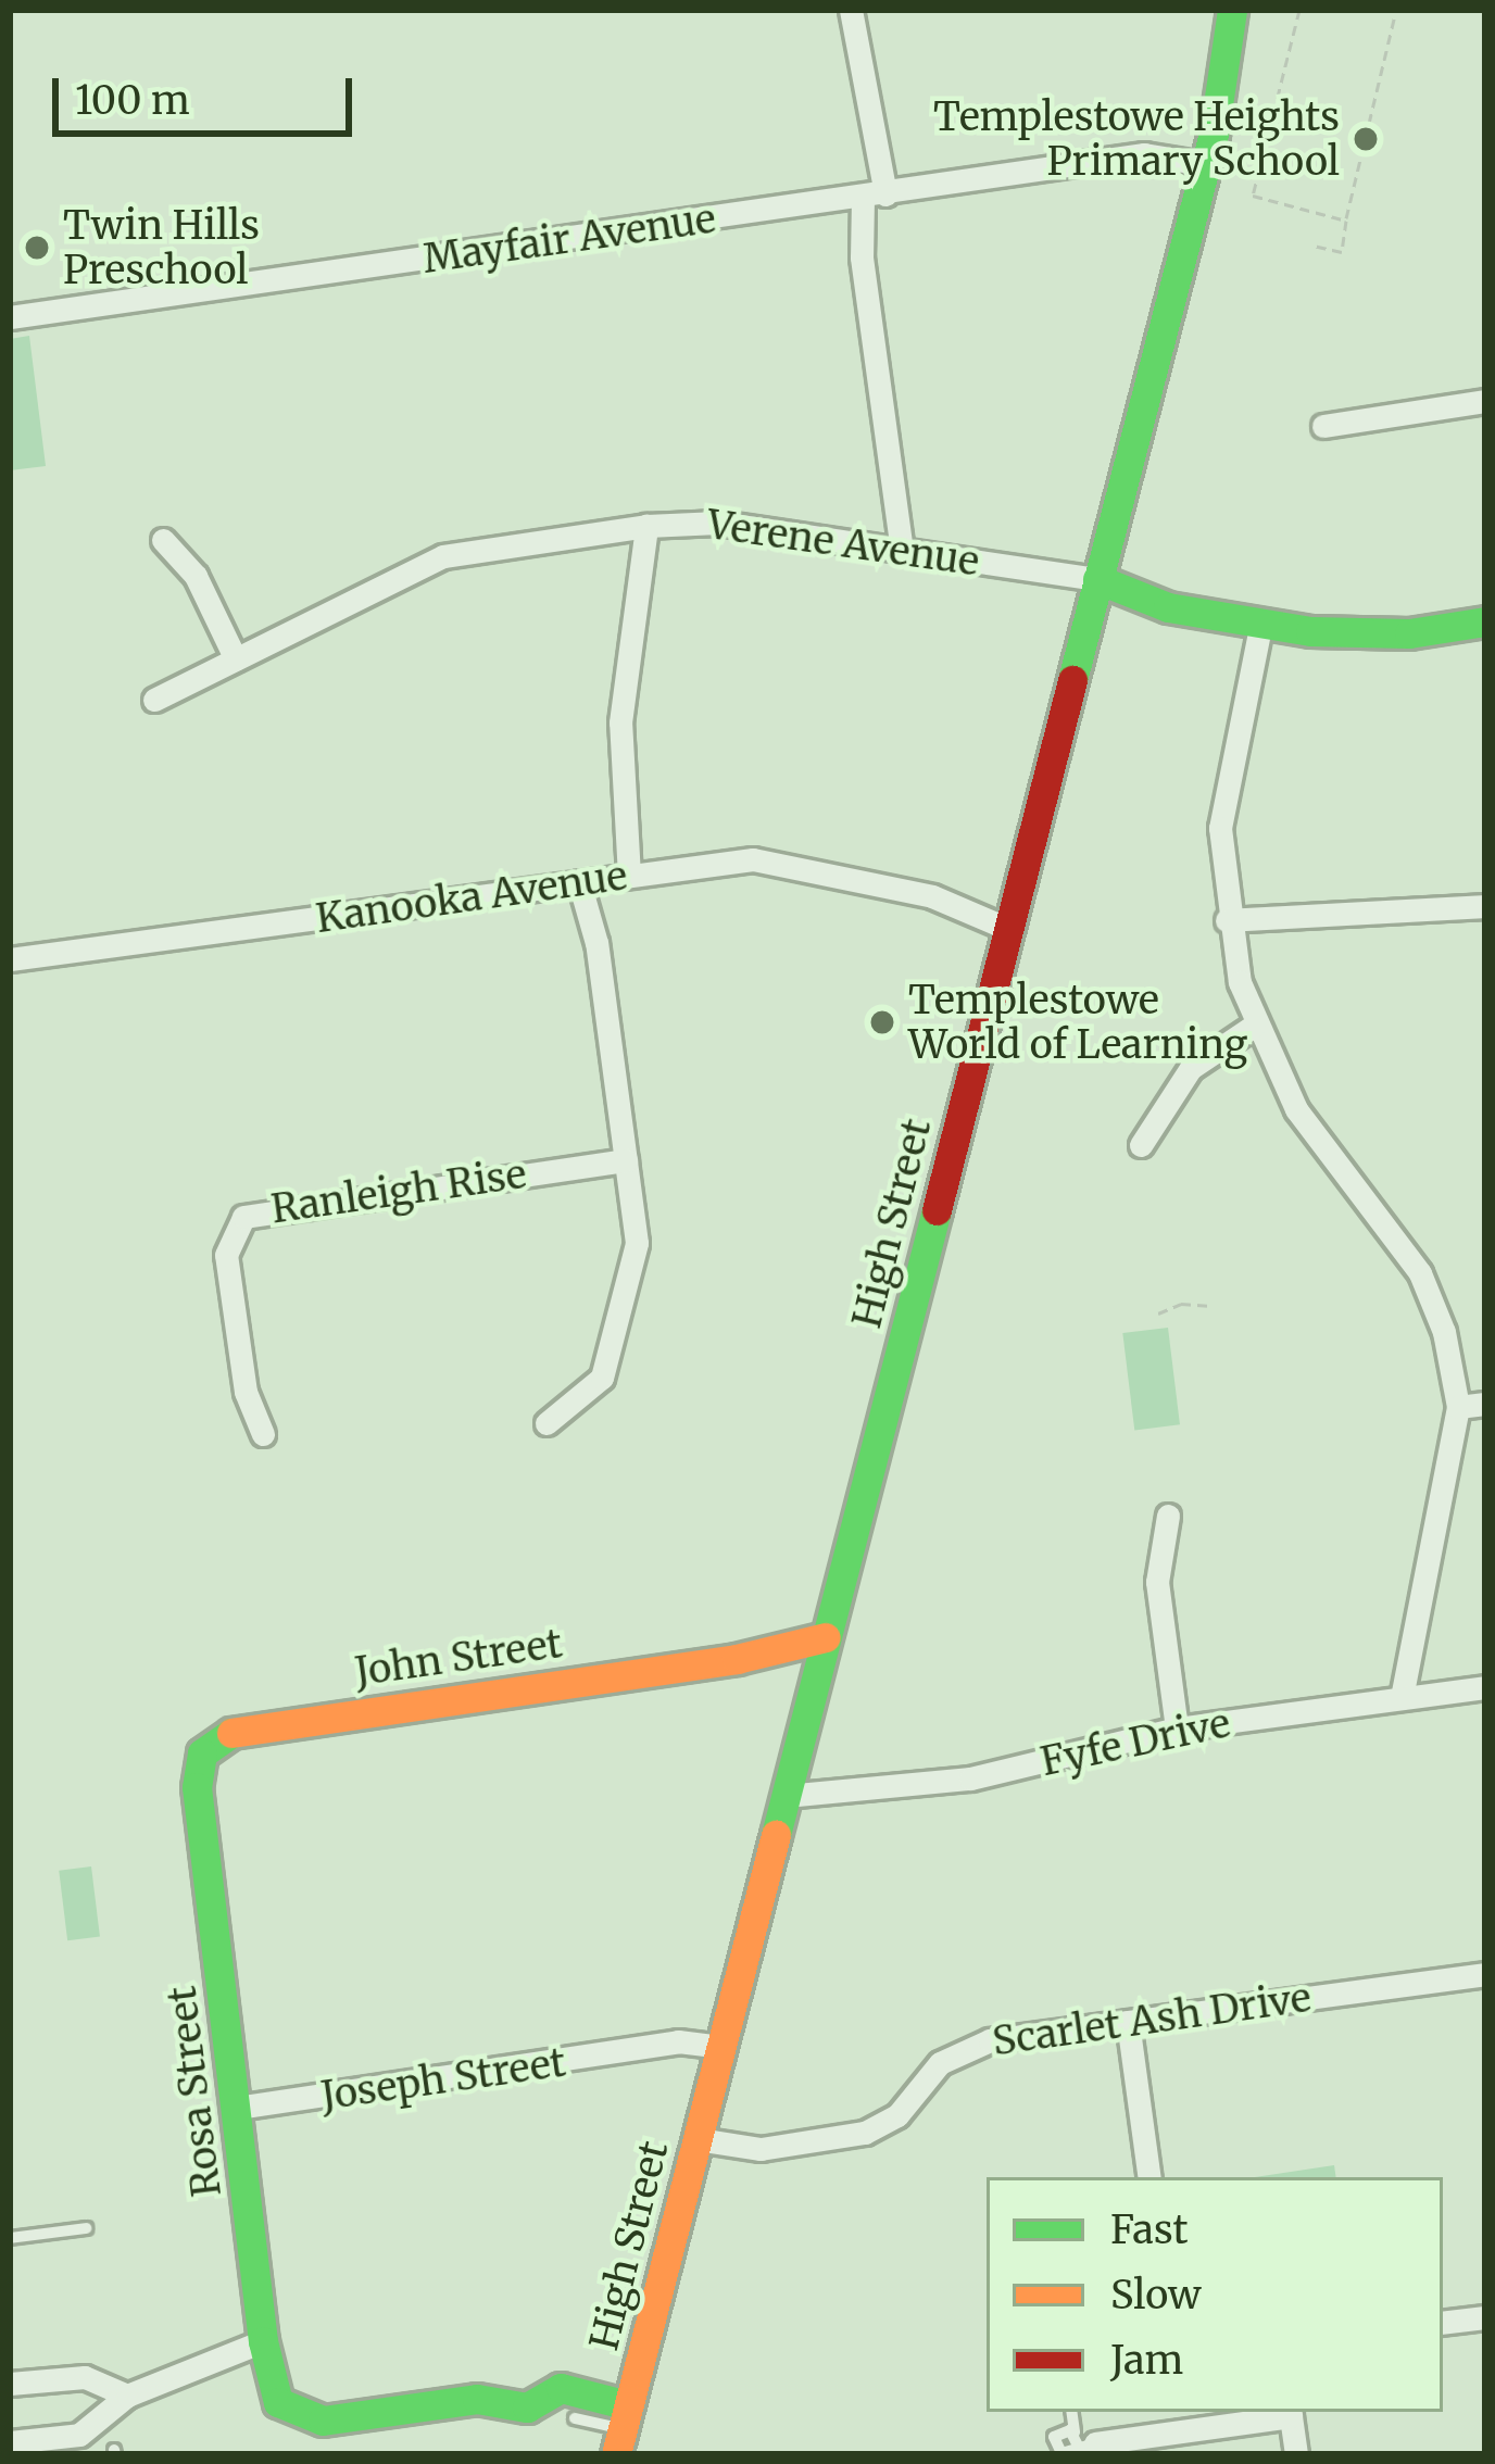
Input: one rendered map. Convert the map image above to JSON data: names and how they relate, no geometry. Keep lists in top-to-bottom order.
{
  "streets": {
    "main road": ["High Street", "John Street", "Rosa Street"],
    "street": [
      "Mayfair Avenue",
      "Verene Avenue",
      "Kanooka Avenue",
      "Ranleigh Rise",
      "Fyfe Drive",
      "Scarlet Ash Drive",
      "Joseph Street"
    ]
  },
  "crossings": [
    ["Mayfair Avenue", "High Street"],
    ["Verene Avenue", "High Street"],
    ["Kanooka Avenue", "High Street"],
    ["High Street", "John Street"],
    ["High Street", "Fyfe Drive"],
    ["High Street", "Scarlet Ash Drive"],
    ["High Street", "Joseph Street"],
    ["High Street", "Rosa Street"],
    ["John Street", "Rosa Street"],
    ["Joseph Street", "Rosa Street"]
  ],
  "places": ["Templestowe Heights Primary School", "Twin Hills Preschool", "Templestowe World of Learning"],
  "legend": ["Fast", "Slow", "Jam"],
  "scale_bar": "100 m"
}
